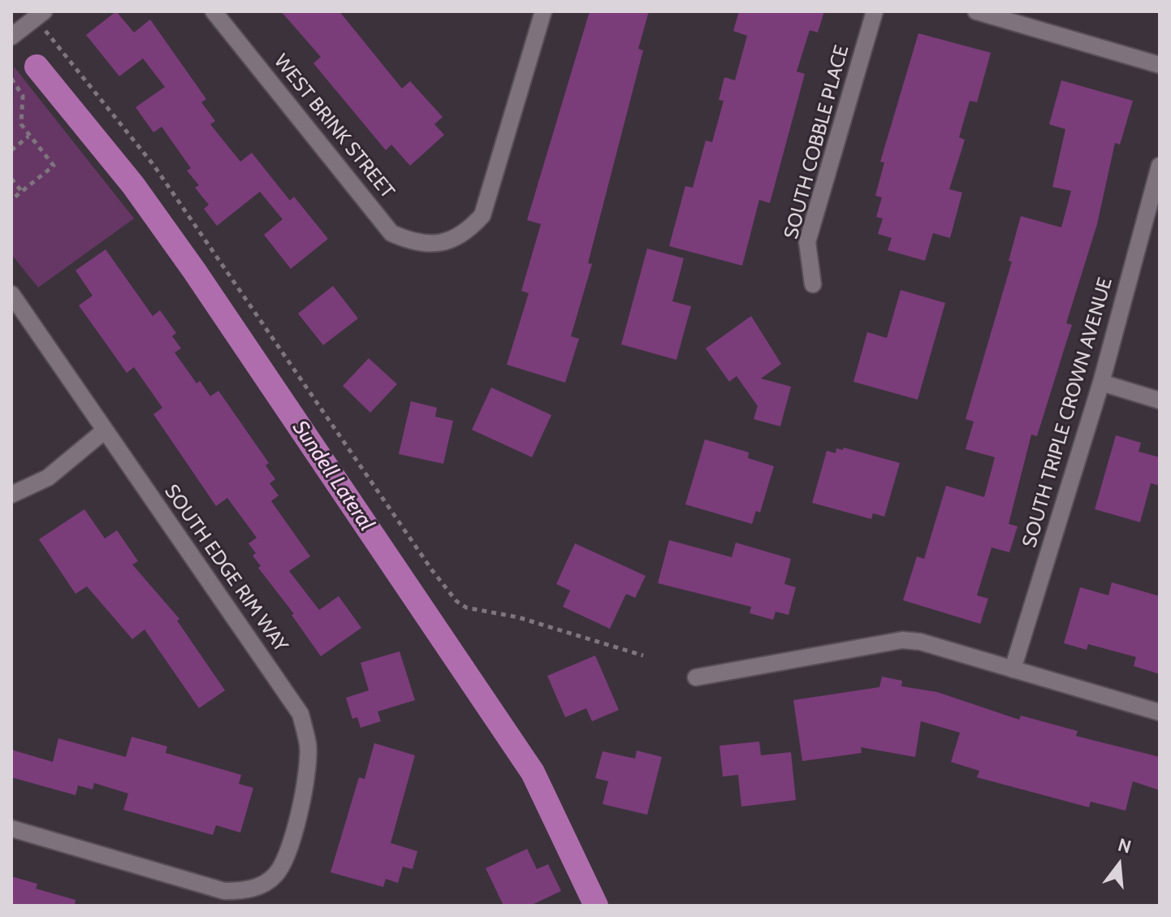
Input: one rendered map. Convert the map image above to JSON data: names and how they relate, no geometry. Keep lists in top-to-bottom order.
{
  "streets": {
    "street": [
      "WEST BRINK STREET",
      "SOUTH COBBLE PLACE",
      "SOUTH TRIPLE CROWN AVENUE",
      "SOUTH EDGE RIM WAY"
    ]
  },
  "water": ["Sundell Lateral"],
  "north": "top"
}
